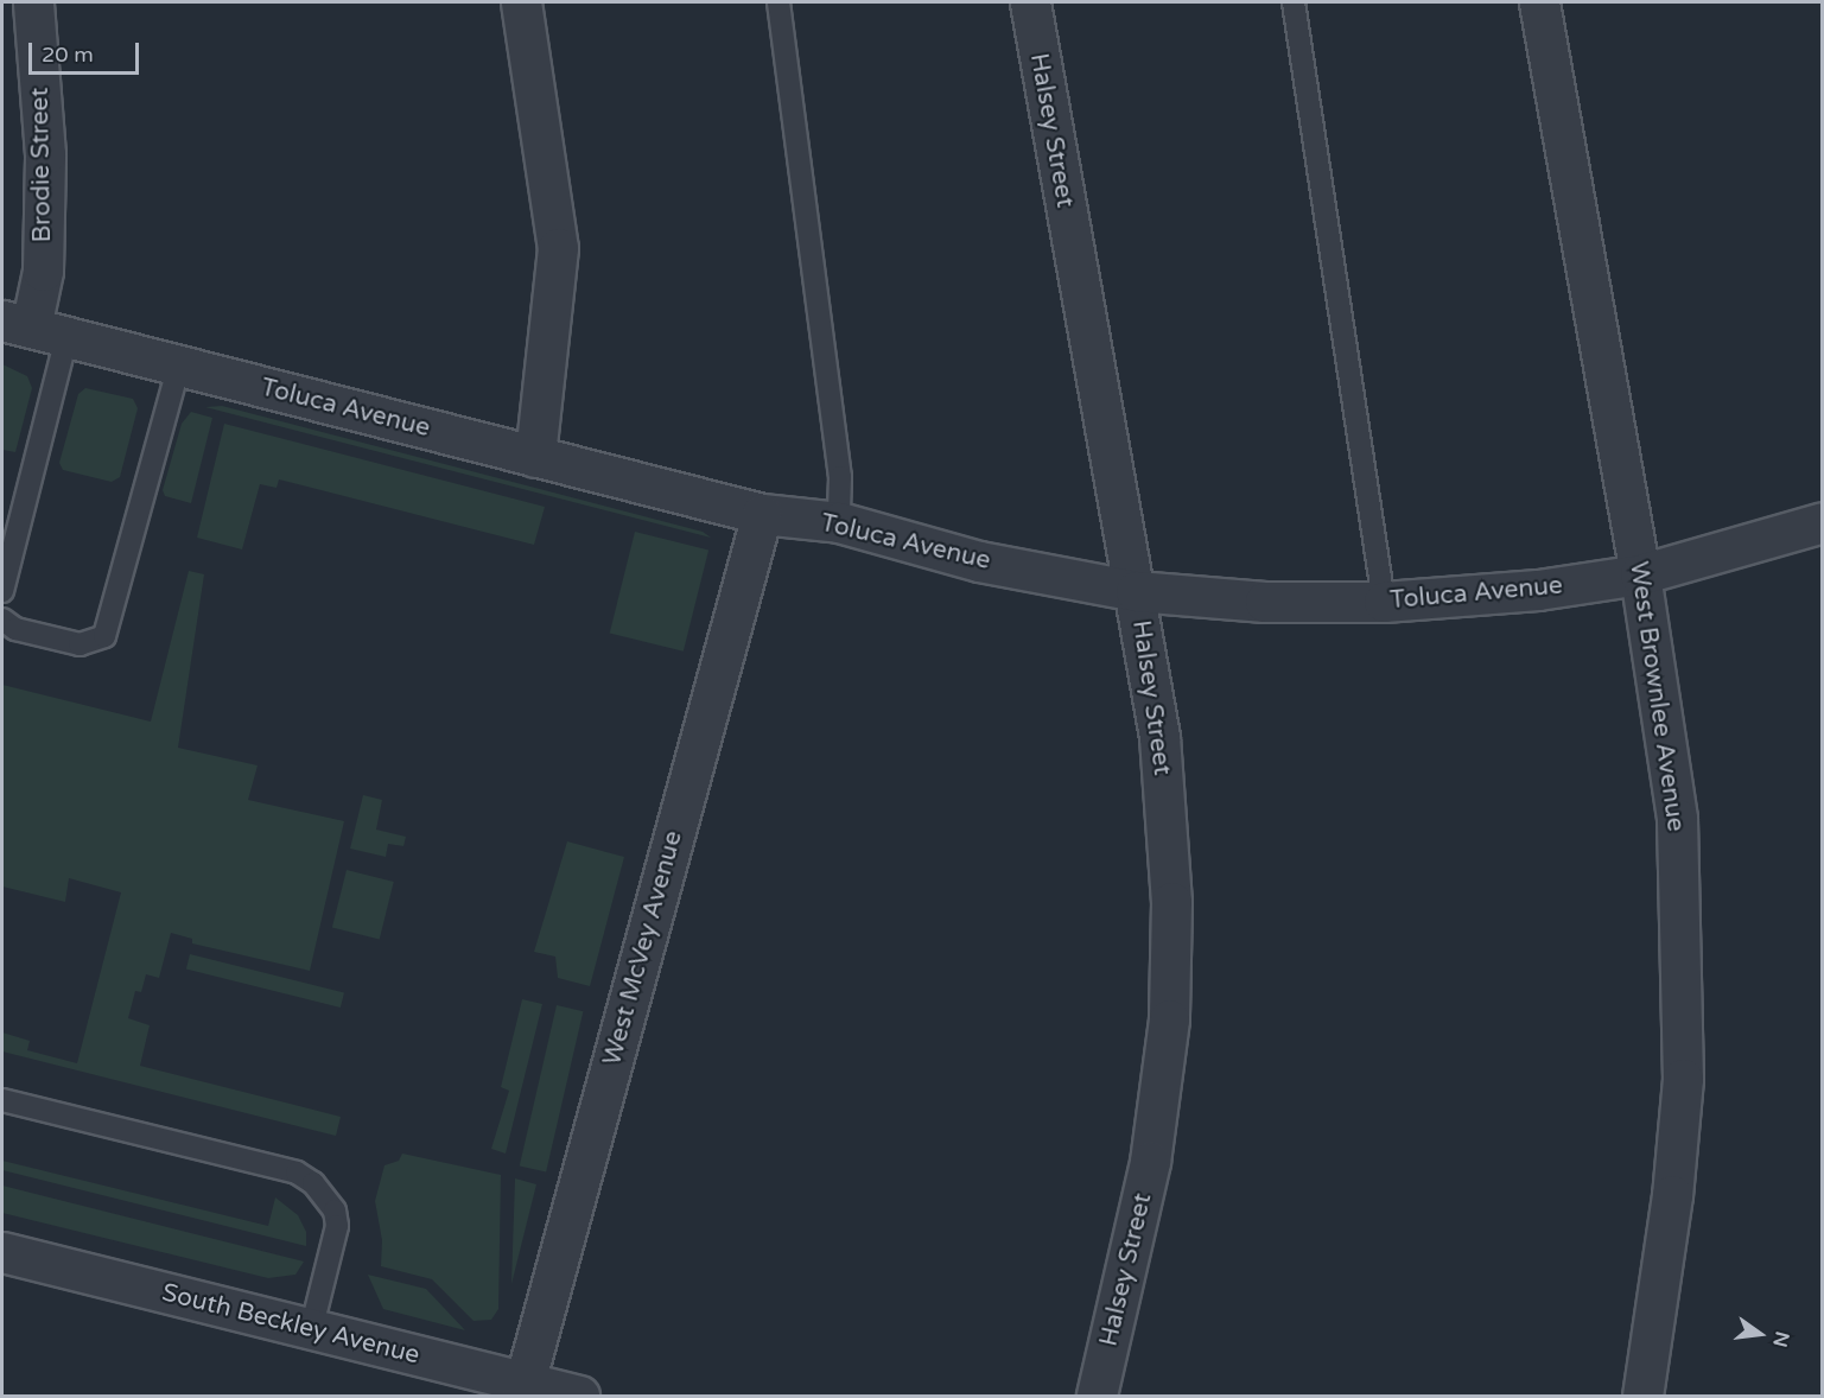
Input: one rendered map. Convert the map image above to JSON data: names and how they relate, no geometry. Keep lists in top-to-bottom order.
{
  "streets": {
    "street": [
      "Halsey Street",
      "Brodie Street",
      "Toluca Avenue",
      "West Brownlee Avenue",
      "West McVey Avenue",
      "South Beckley Avenue"
    ]
  },
  "crossings": [
    ["Halsey Street", "Toluca Avenue"],
    ["Brodie Street", "Toluca Avenue"],
    ["Toluca Avenue", "West Brownlee Avenue"],
    ["Toluca Avenue", "West McVey Avenue"],
    ["West McVey Avenue", "South Beckley Avenue"]
  ],
  "scale_bar": "20 m",
  "north": "right"
}
